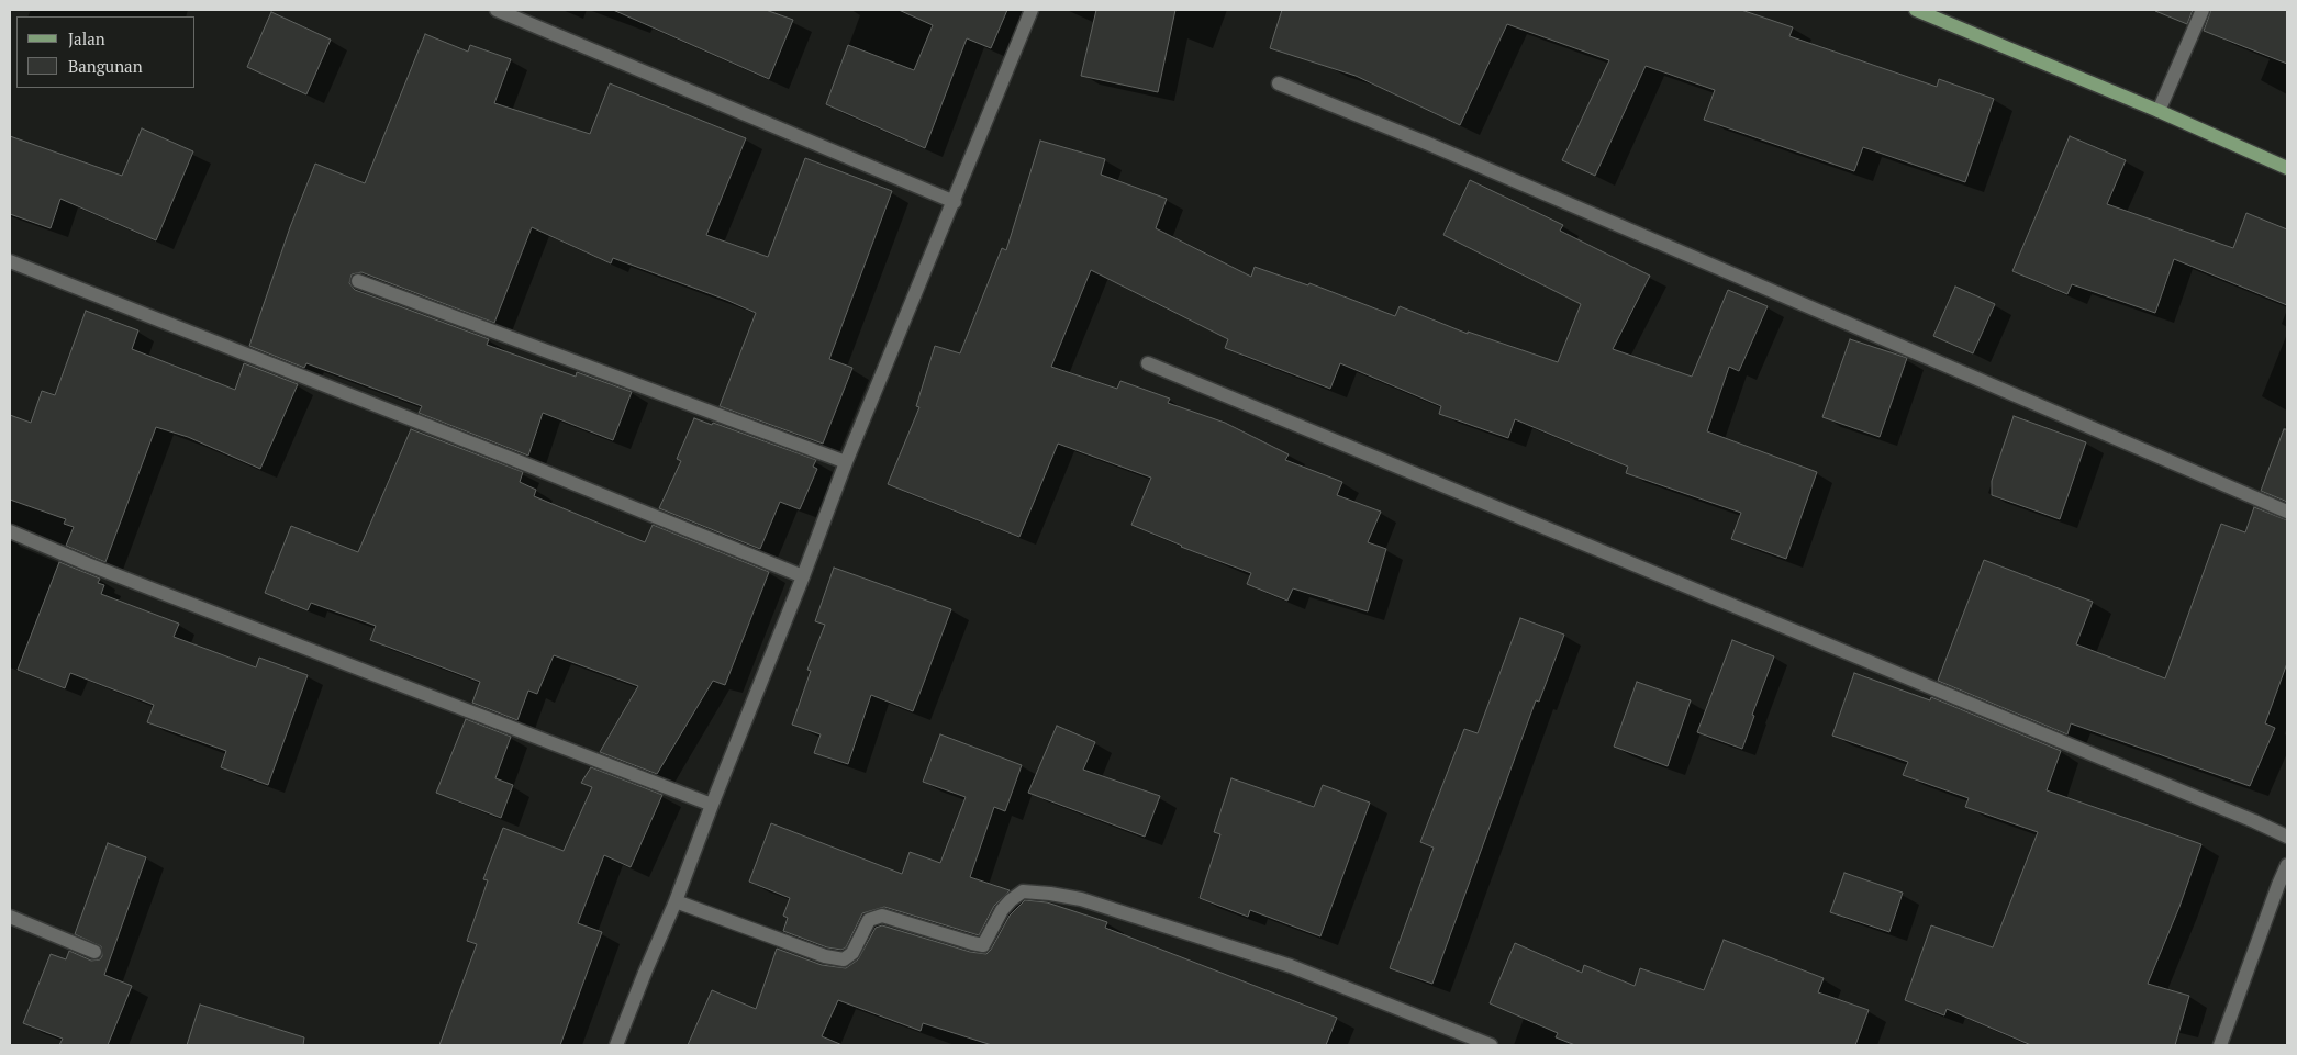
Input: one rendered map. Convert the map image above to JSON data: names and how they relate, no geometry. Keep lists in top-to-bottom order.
{
  "legend": ["Jalan", "Bangunan"]
}
